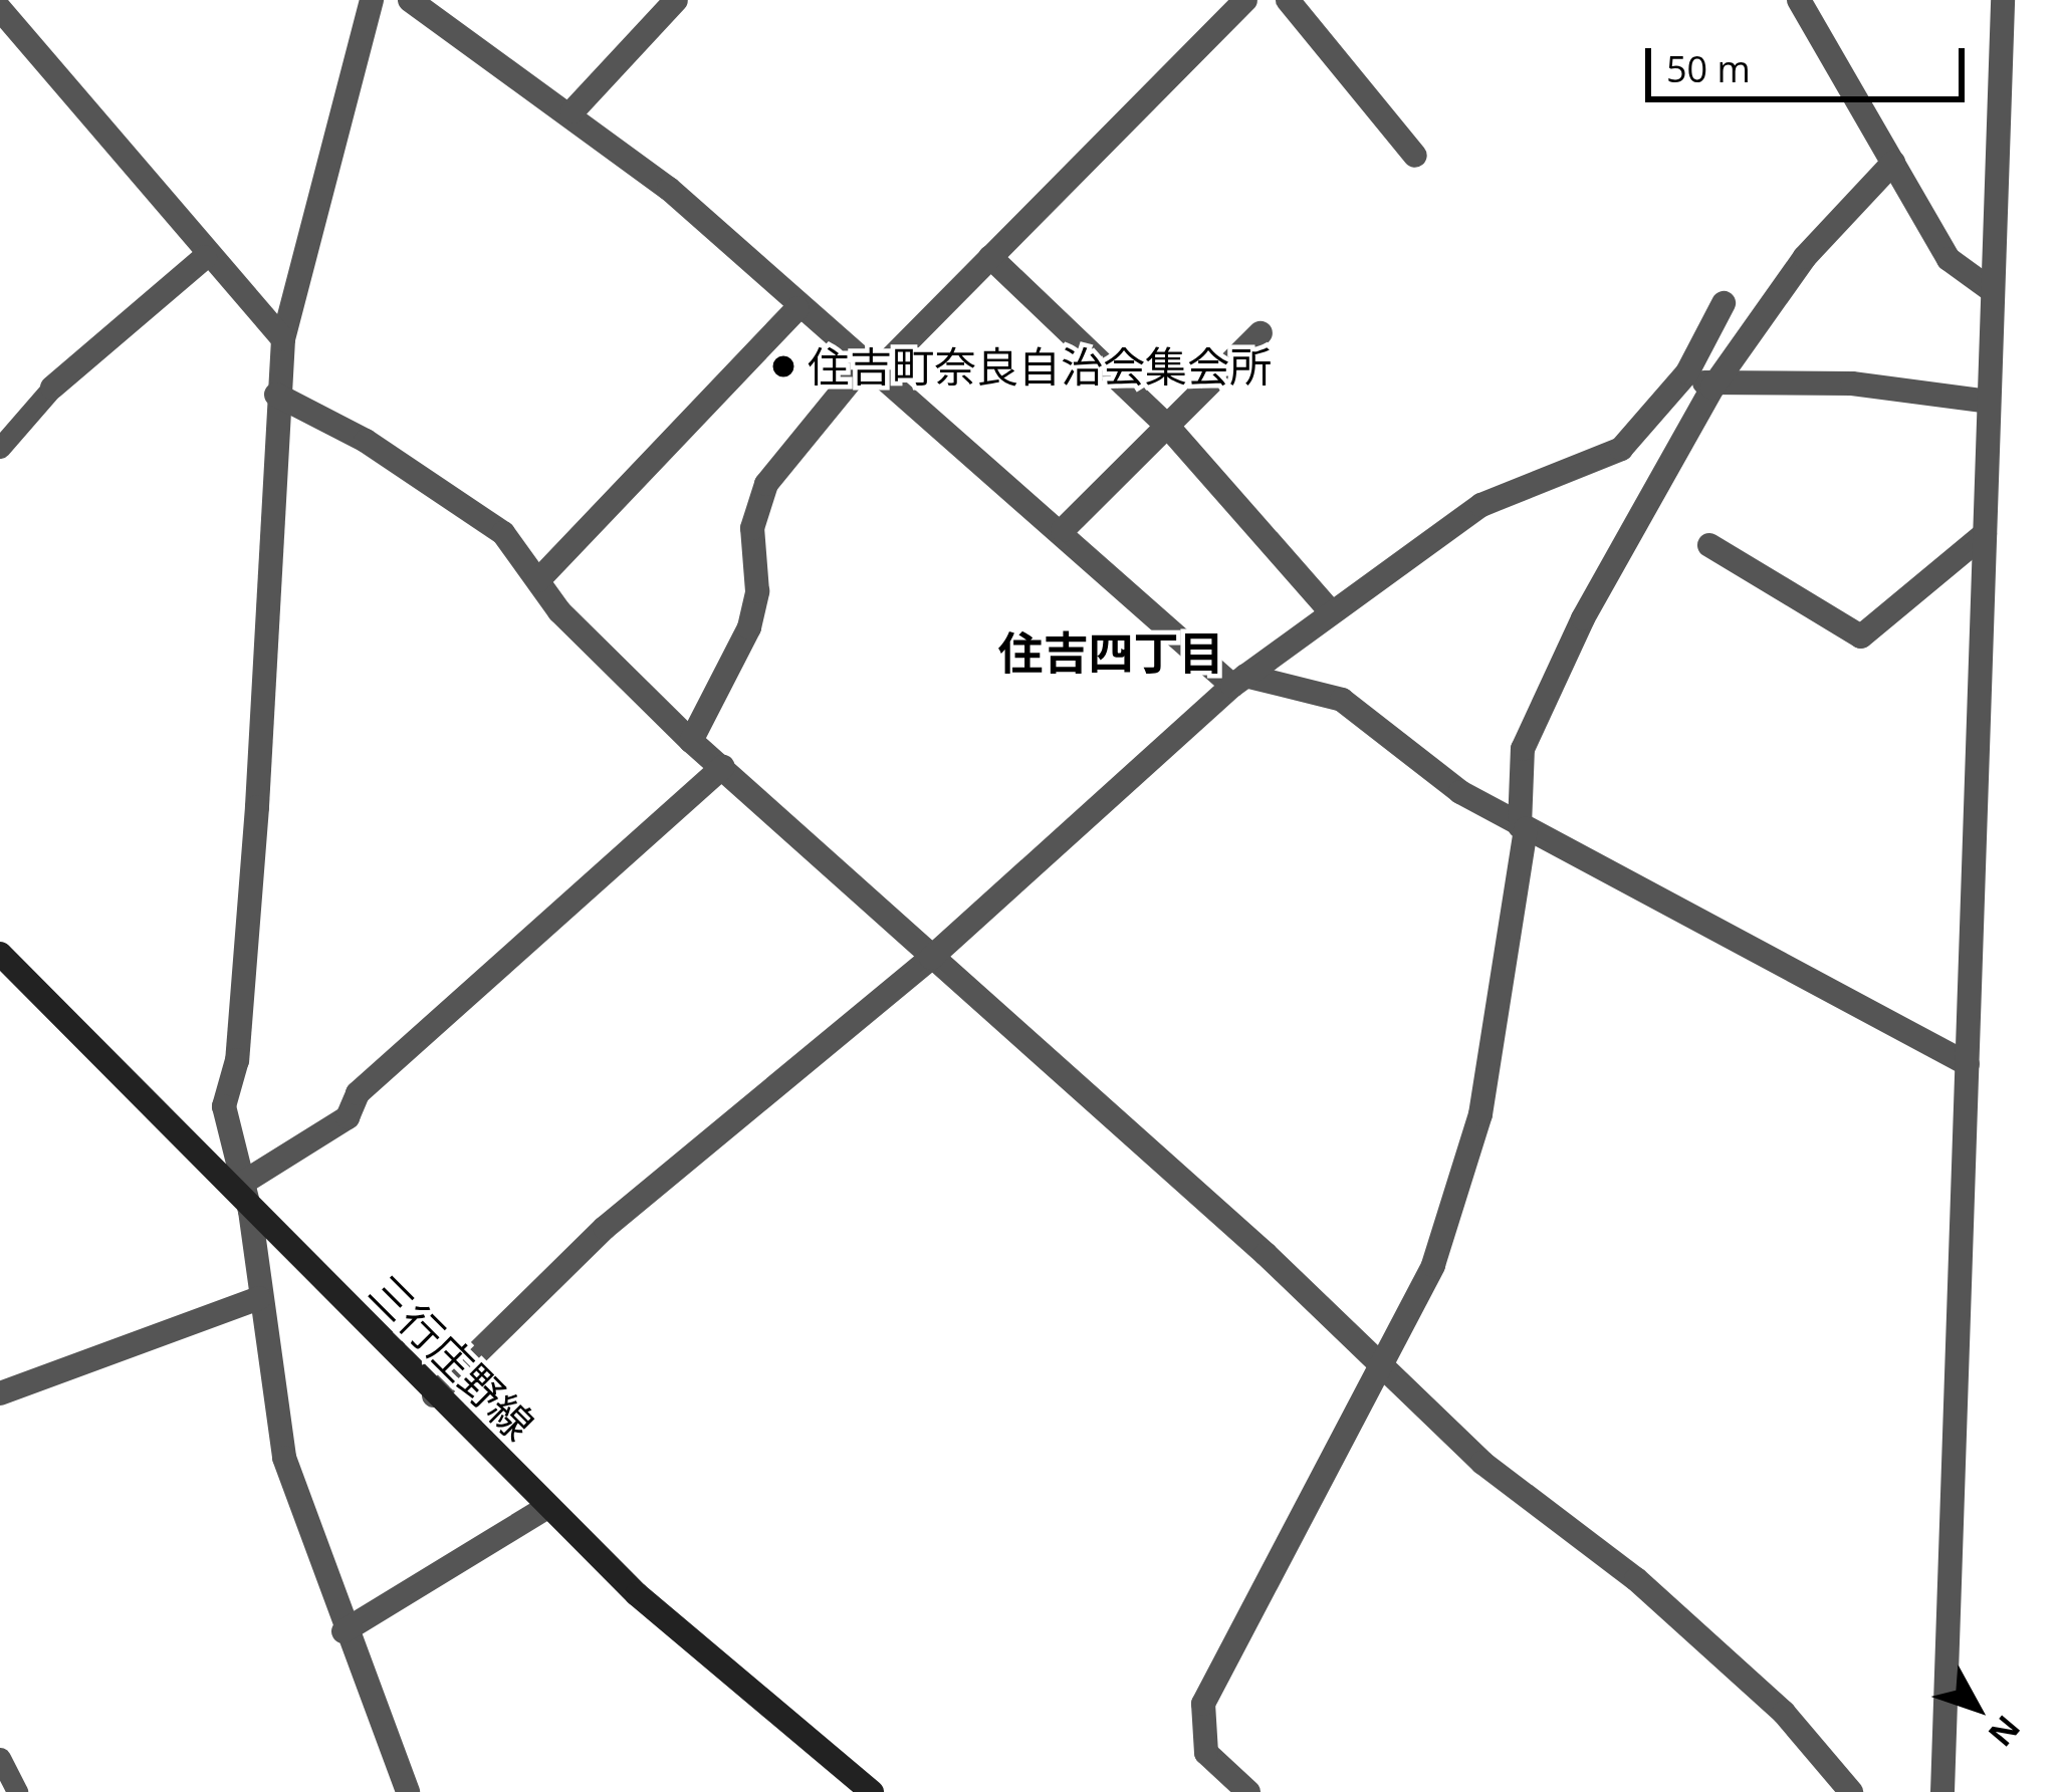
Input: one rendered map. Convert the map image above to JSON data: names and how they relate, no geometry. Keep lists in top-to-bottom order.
{
  "streets": {
    "main road": ["三行庄野線"]
  },
  "districts": ["住吉四丁目"],
  "places": ["住吉町奈良自治会集会所"],
  "scale_bar": "50 m",
  "north": "bottom right"
}
